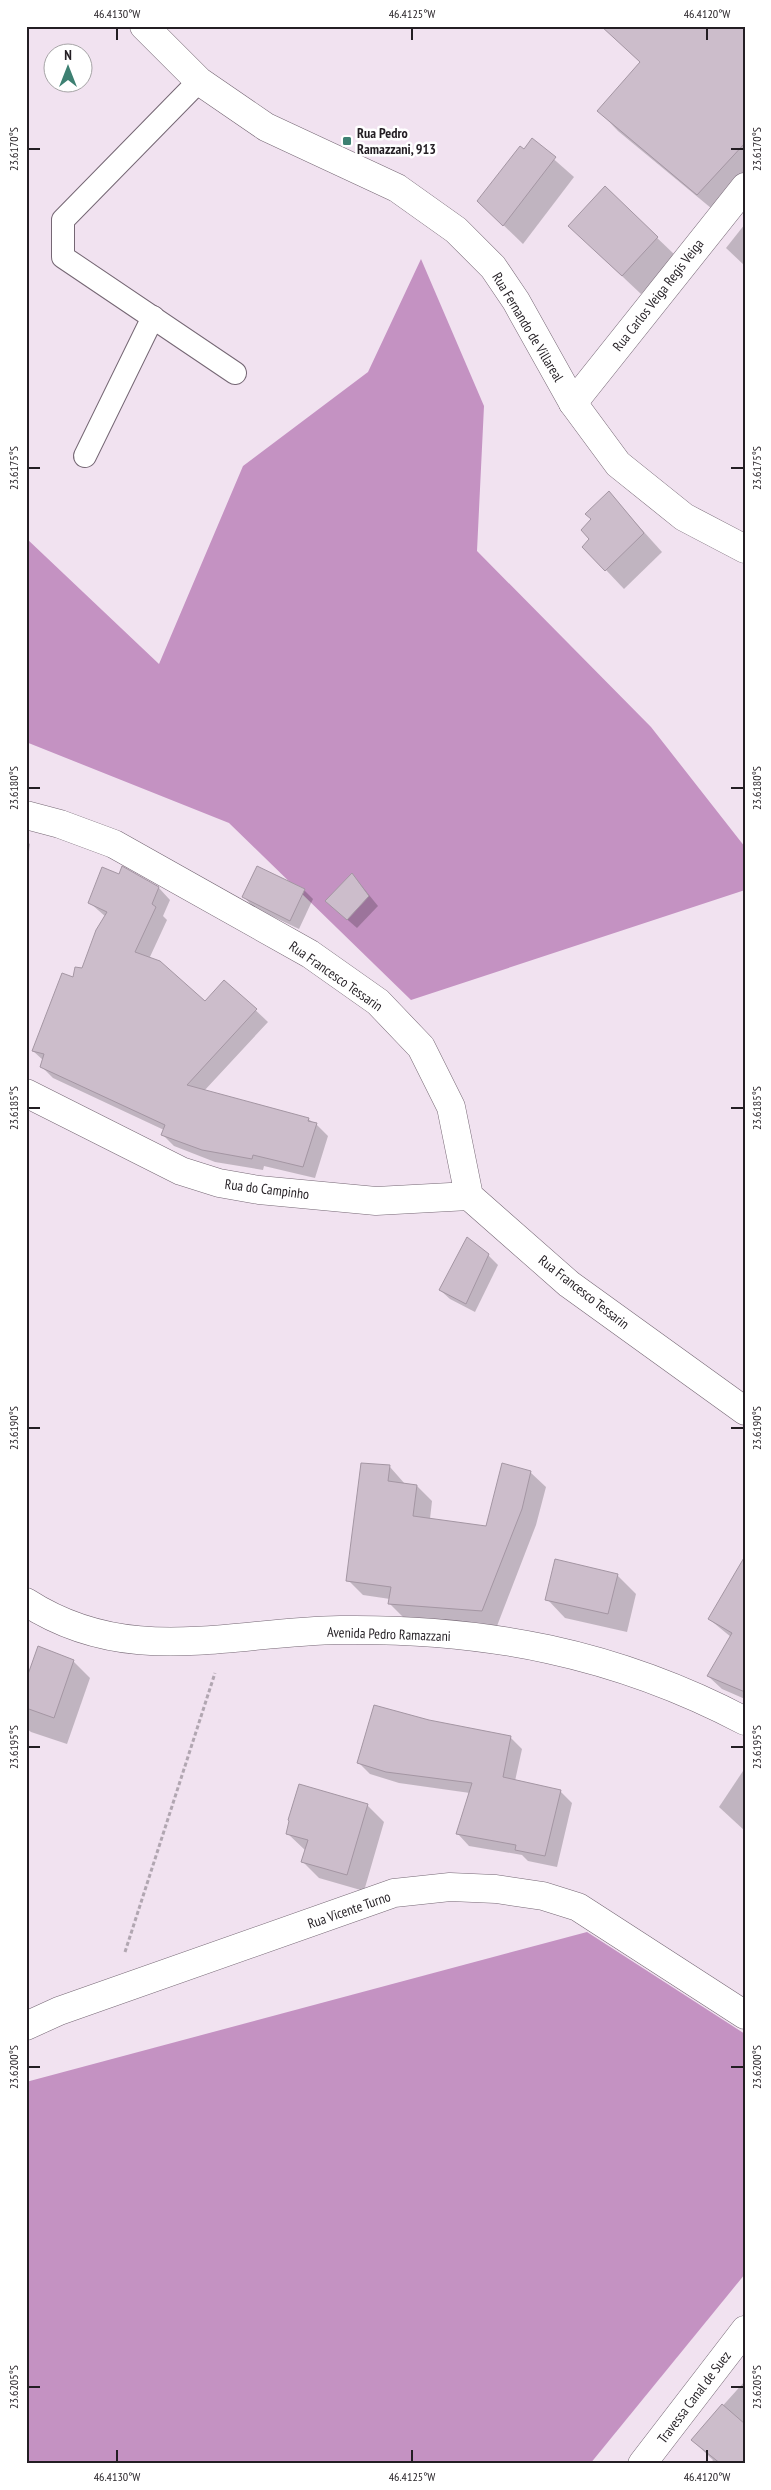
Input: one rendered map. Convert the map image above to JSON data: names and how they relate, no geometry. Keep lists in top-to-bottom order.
{
  "streets": {
    "street": [
      "Rua Carlos Veiga Regis Veiga",
      "Rua Fernando de Villareal",
      "Rua Francesco Tessarin",
      "Rua do Campinho",
      "Avenida Pedro Ramazzani",
      "Rua Vicente Turno",
      "Travessa Canal de Suez"
    ]
  },
  "crossings": [
    ["Rua Carlos Veiga Regis Veiga", "Rua Fernando de Villareal"],
    ["Rua Francesco Tessarin", "Rua do Campinho"]
  ],
  "places": {
    "transit": ["Rua Pedro Ramazzani, 913"]
  },
  "north": "top",
  "coordinates": [
    "46.4130°W",
    "46.4125°W",
    "46.4120°W",
    "23.6170°S",
    "23.6175°S",
    "23.6180°S",
    "23.6185°S",
    "23.6190°S",
    "23.6195°S",
    "23.6200°S",
    "23.6205°S"
  ]
}
